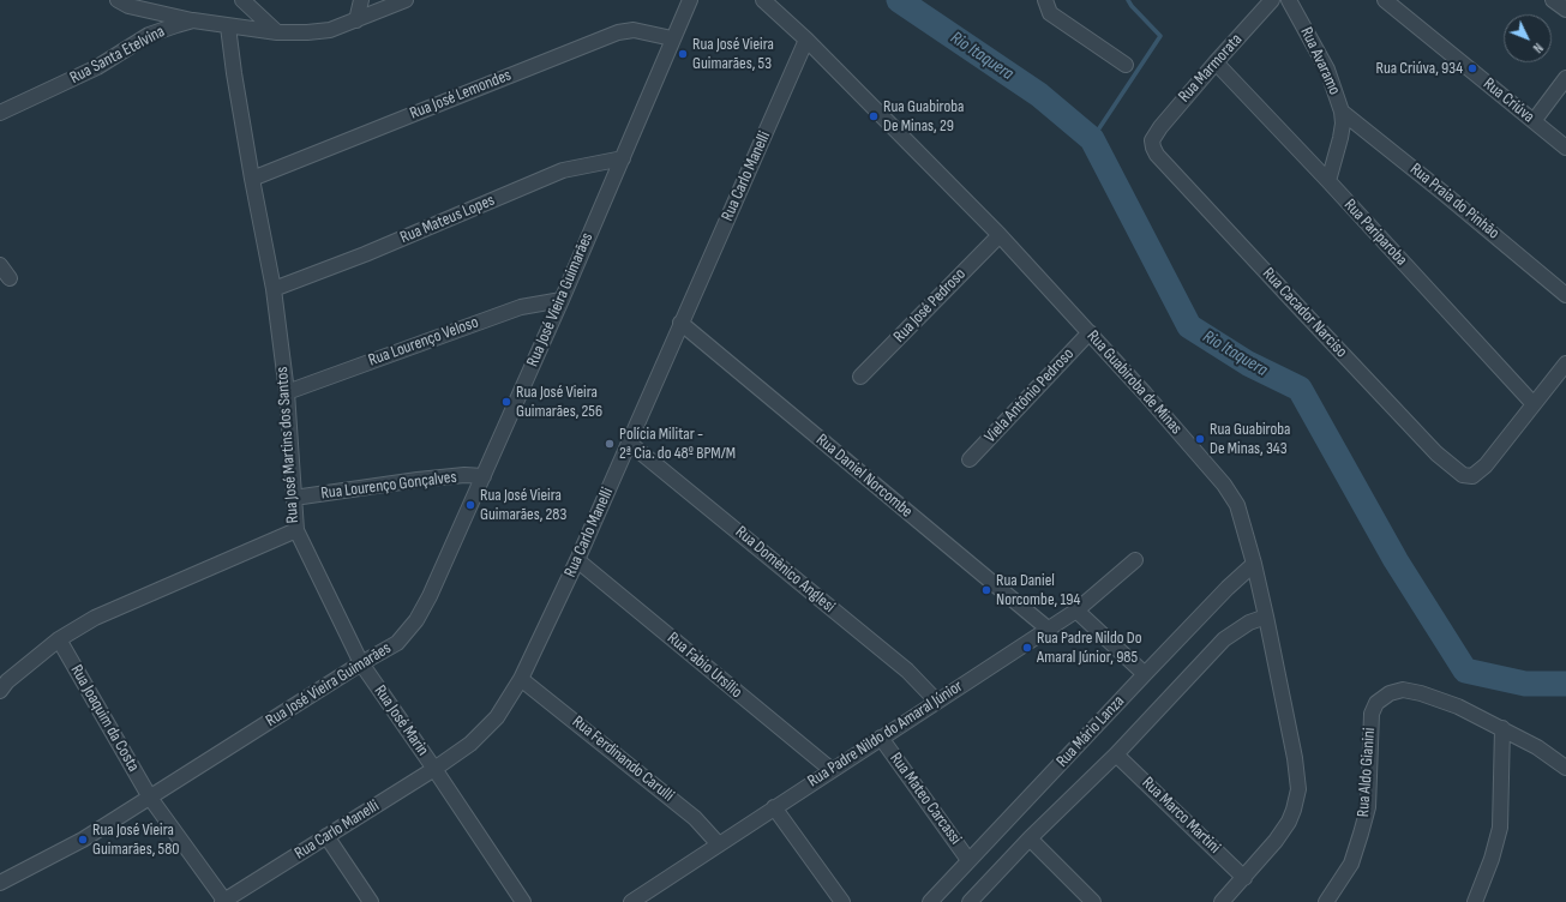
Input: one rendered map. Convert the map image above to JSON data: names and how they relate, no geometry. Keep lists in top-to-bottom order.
{
  "streets": {
    "street": [
      "Rua Santa Etelvina",
      "Rua Avaramo",
      "Rua Marmorata",
      "Rua José Lemondes",
      "Rua Criúva",
      "Rua Carlo Manelli",
      "Rua Praia do Pinhão",
      "Rua Mateus Lopes",
      "Rua Pariparoba",
      "Rua José Vieira Guimarães",
      "Rua José Pedroso",
      "Rua Cacador Narciso",
      "Rua Lourenço Veloso",
      "Rua Guabiroba de Minas",
      "Viela Antônio Pedroso",
      "Rua José Martins dos Santos",
      "Rua Daniel Norcombe",
      "Rua Lourenço Gonçalves",
      "Rua Domênico Anglesi",
      "Rua Fabio Ursílio",
      "Rua Joaquim da Costa",
      "Rua José Marin",
      "Rua Mário Lanza",
      "Rua Padre Nildo do Amaral Júnior",
      "Rua Ferdinando Carulli",
      "Rua Aldo Gianini",
      "Rua Mateo Carcassi",
      "Rua Marco Martini"
    ]
  },
  "crossings": [
    ["Rua Santa Etelvina", "Rua José Martins dos Santos"],
    ["Rua Avaramo", "Rua Praia do Pinhão"],
    ["Rua Avaramo", "Rua Pariparoba"],
    ["Rua Marmorata", "Rua Pariparoba"],
    ["Rua Marmorata", "Rua Cacador Narciso"],
    ["Rua José Lemondes", "Rua José Vieira Guimarães"],
    ["Rua José Lemondes", "Rua José Martins dos Santos"],
    ["Rua Carlo Manelli", "Rua Guabiroba de Minas"],
    ["Rua Carlo Manelli", "Rua Daniel Norcombe"],
    ["Rua Carlo Manelli", "Rua Domênico Anglesi"],
    ["Rua Carlo Manelli", "Rua Fabio Ursílio"],
    ["Rua Carlo Manelli", "Rua Joaquim da Costa"],
    ["Rua Carlo Manelli", "Rua José Marin"],
    ["Rua Carlo Manelli", "Rua Ferdinando Carulli"],
    ["Rua Mateus Lopes", "Rua José Vieira Guimarães"],
    ["Rua Mateus Lopes", "Rua José Martins dos Santos"],
    ["Rua Pariparoba", "Rua Cacador Narciso"],
    ["Rua José Vieira Guimarães", "Rua Lourenço Veloso"],
    ["Rua José Vieira Guimarães", "Rua Lourenço Gonçalves"],
    ["Rua José Vieira Guimarães", "Rua Joaquim da Costa"],
    ["Rua José Vieira Guimarães", "Rua José Marin"],
    ["Rua José Pedroso", "Rua Guabiroba de Minas"],
    ["Rua Lourenço Veloso", "Rua José Martins dos Santos"],
    ["Rua Guabiroba de Minas", "Viela Antônio Pedroso"],
    ["Rua Guabiroba de Minas", "Rua Mário Lanza"],
    ["Rua Guabiroba de Minas", "Rua Marco Martini"],
    ["Rua José Martins dos Santos", "Rua Lourenço Gonçalves"],
    ["Rua José Martins dos Santos", "Rua Joaquim da Costa"],
    ["Rua José Martins dos Santos", "Rua José Marin"],
    ["Rua Daniel Norcombe", "Rua Padre Nildo do Amaral Júnior"],
    ["Rua Domênico Anglesi", "Rua Padre Nildo do Amaral Júnior"],
    ["Rua Fabio Ursílio", "Rua Padre Nildo do Amaral Júnior"],
    ["Rua Mário Lanza", "Rua Mateo Carcassi"],
    ["Rua Mário Lanza", "Rua Marco Martini"],
    ["Rua Padre Nildo do Amaral Júnior", "Rua Ferdinando Carulli"],
    ["Rua Padre Nildo do Amaral Júnior", "Rua Mateo Carcassi"]
  ],
  "water": ["Rio Itaquera"],
  "places": [
    "Rua José Vieira Guimarães, 53",
    "Rua Criúva, 934",
    "Rua Guabiroba De Minas, 29",
    "Rua José Vieira Guimarães, 256",
    "Rua Guabiroba De Minas, 343",
    "Polícia Militar - 2ª Cia. do 48º BPM/M",
    "Rua José Vieira Guimarães, 283",
    "Rua Daniel Norcombe, 194",
    "Rua Padre Nildo Do Amaral Júnior, 985",
    "Rua José Vieira Guimarães, 580"
  ],
  "north": "bottom right"
}
